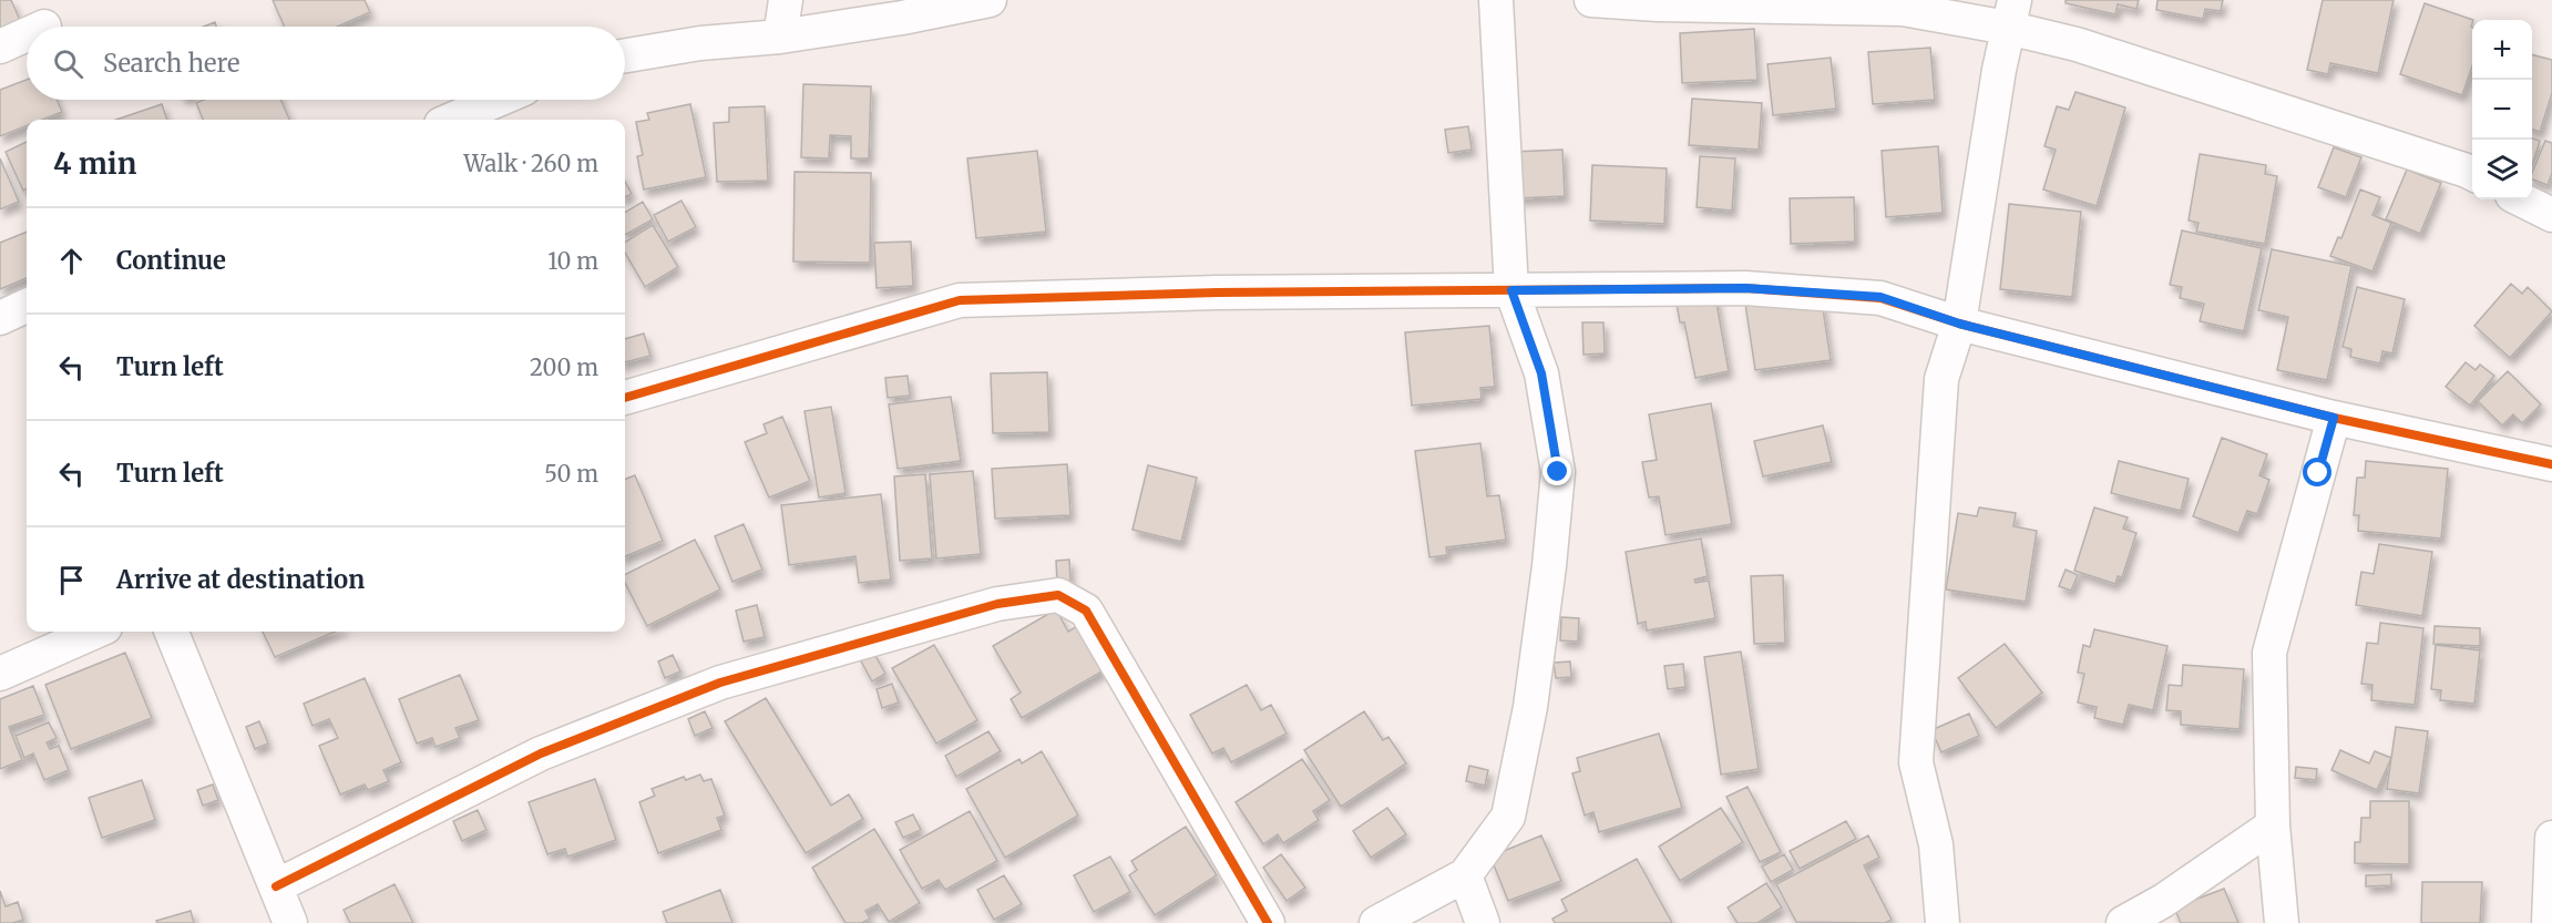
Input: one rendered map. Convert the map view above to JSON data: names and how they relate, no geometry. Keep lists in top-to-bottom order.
{
  "page": {
    "map_buttons": ["+", "−"],
    "search": "Search here",
    "heading": ["4 min", "Walk · 260 m"],
    "list": [
      ["Continue", "10 m"],
      ["Turn left", "200 m"],
      ["Turn left", "50 m"],
      "Arrive at destination"
    ]
  }
}
